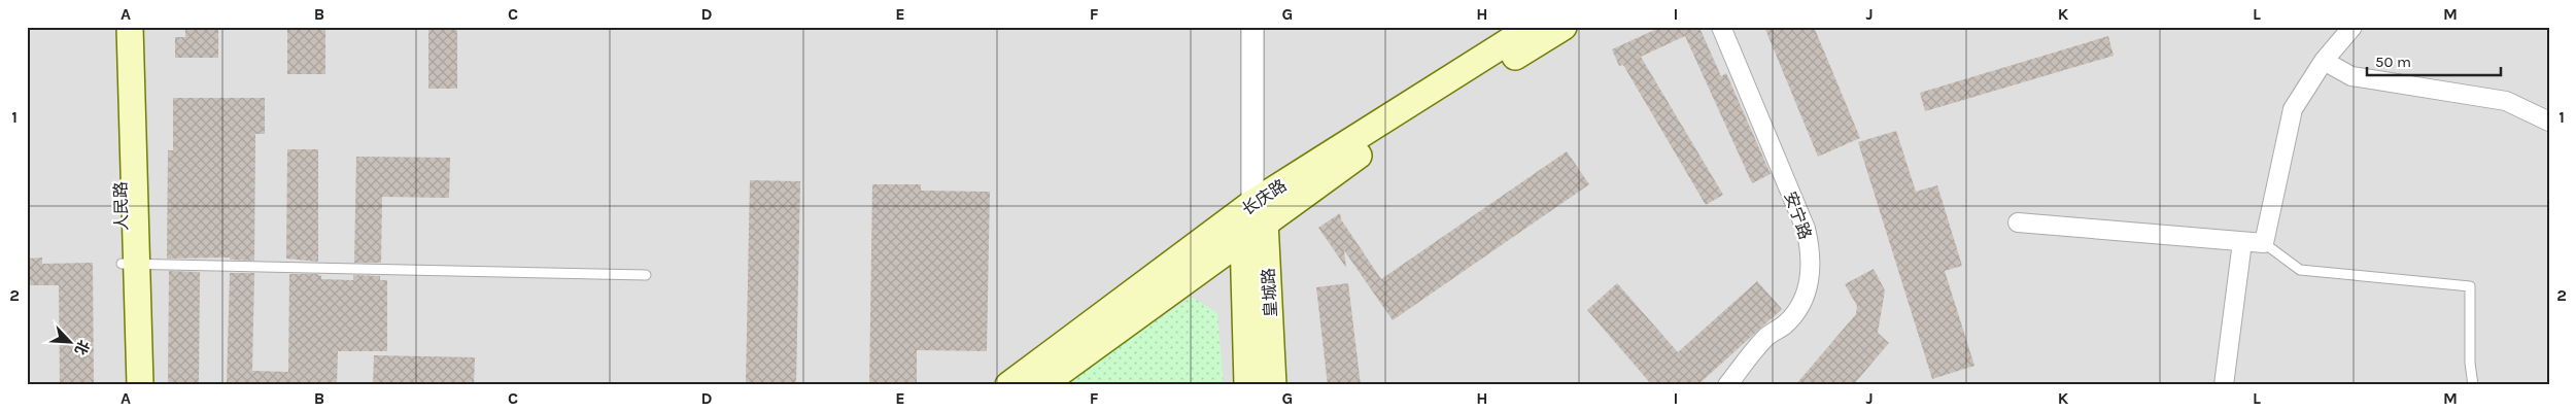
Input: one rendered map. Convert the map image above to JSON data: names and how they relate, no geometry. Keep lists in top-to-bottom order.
{
  "streets": {
    "main road": ["长庆路", "人民路", "皇城路"],
    "street": ["安宁路"]
  },
  "crossings": [
    ["长庆路", "皇城路"]
  ],
  "scale_bar": "50 m",
  "north": "bottom right",
  "grid": {
    "columns": [
      "A",
      "B",
      "C",
      "D",
      "E",
      "F",
      "G",
      "H",
      "I",
      "J",
      "K",
      "L",
      "M"
    ],
    "rows": ["1", "2"]
  }
}
